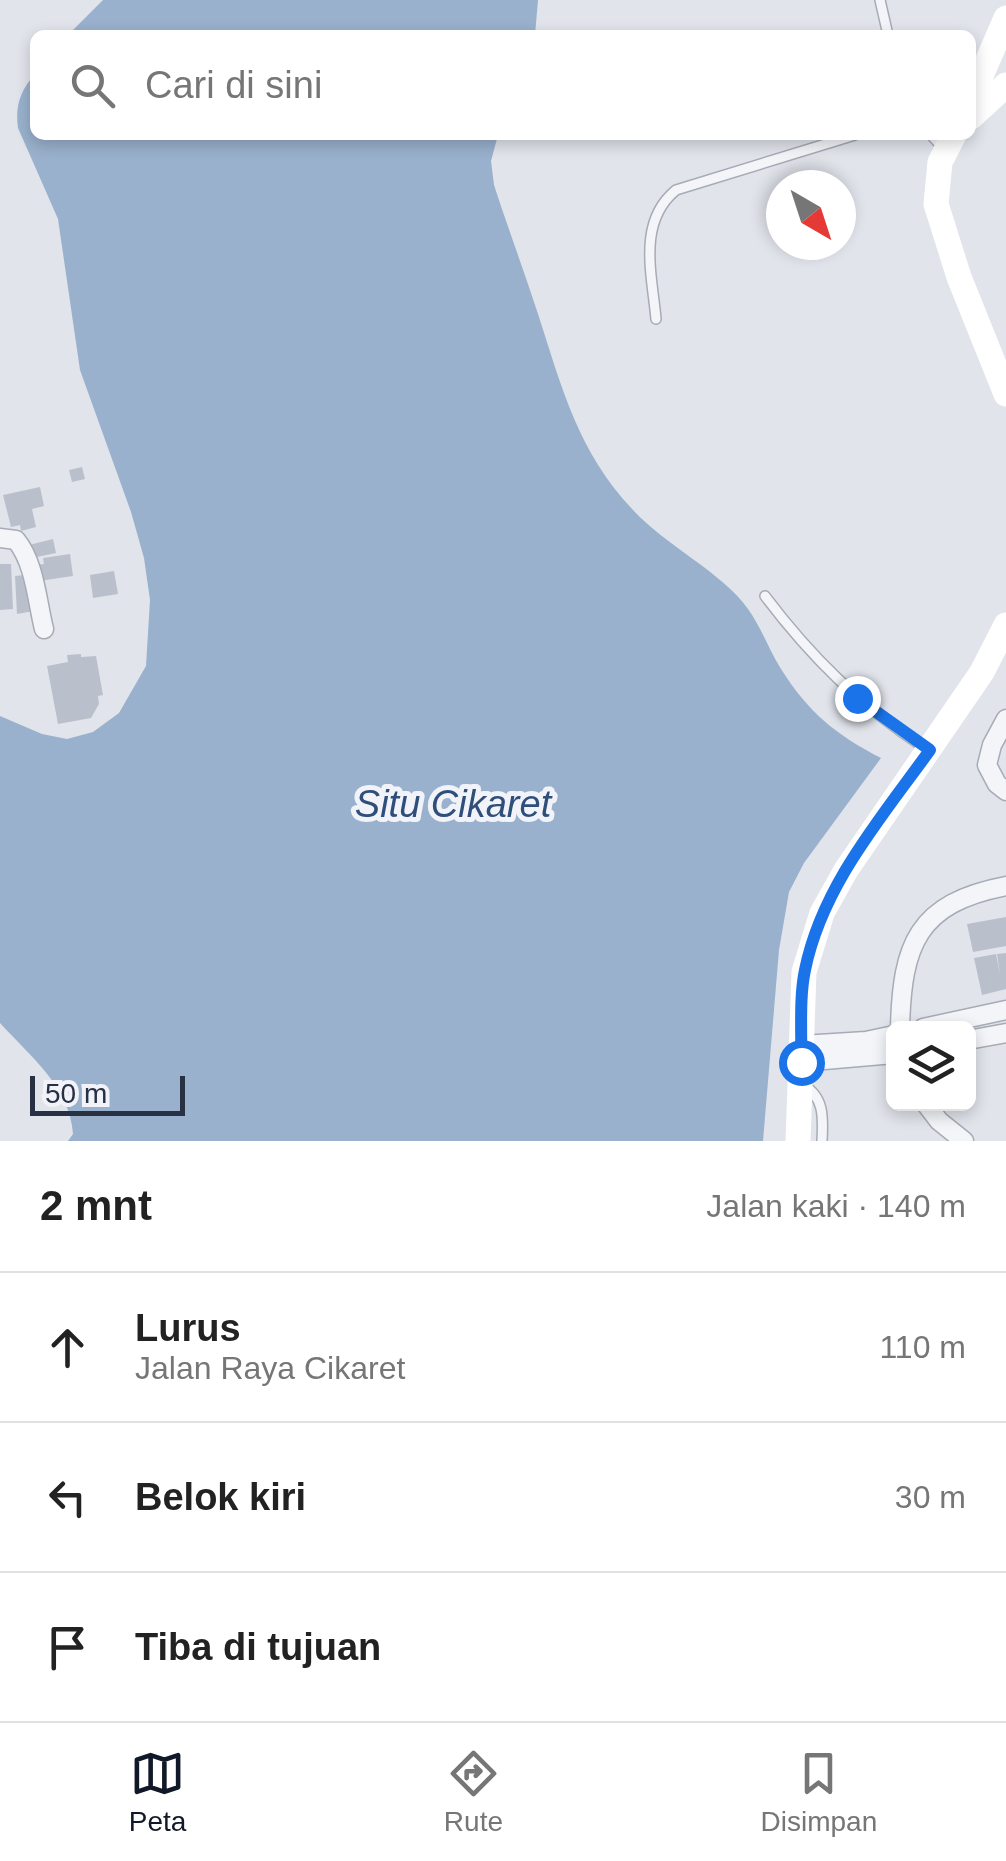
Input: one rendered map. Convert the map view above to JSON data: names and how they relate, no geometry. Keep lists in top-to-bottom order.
{
  "water": ["Situ Cikaret"],
  "scale_bar": "50 m",
  "north": "bottom right",
  "page": {
    "search": "Cari di sini",
    "scale": "50 m",
    "heading": ["2 mnt", "Jalan kaki · 140 m"],
    "list": [
      ["Lurus", "Jalan Raya Cikaret", "110 m"],
      ["Belok kiri", "30 m"],
      "Tiba di tujuan"
    ],
    "nav": ["Peta", "Rute", "Disimpan"]
  }
}
